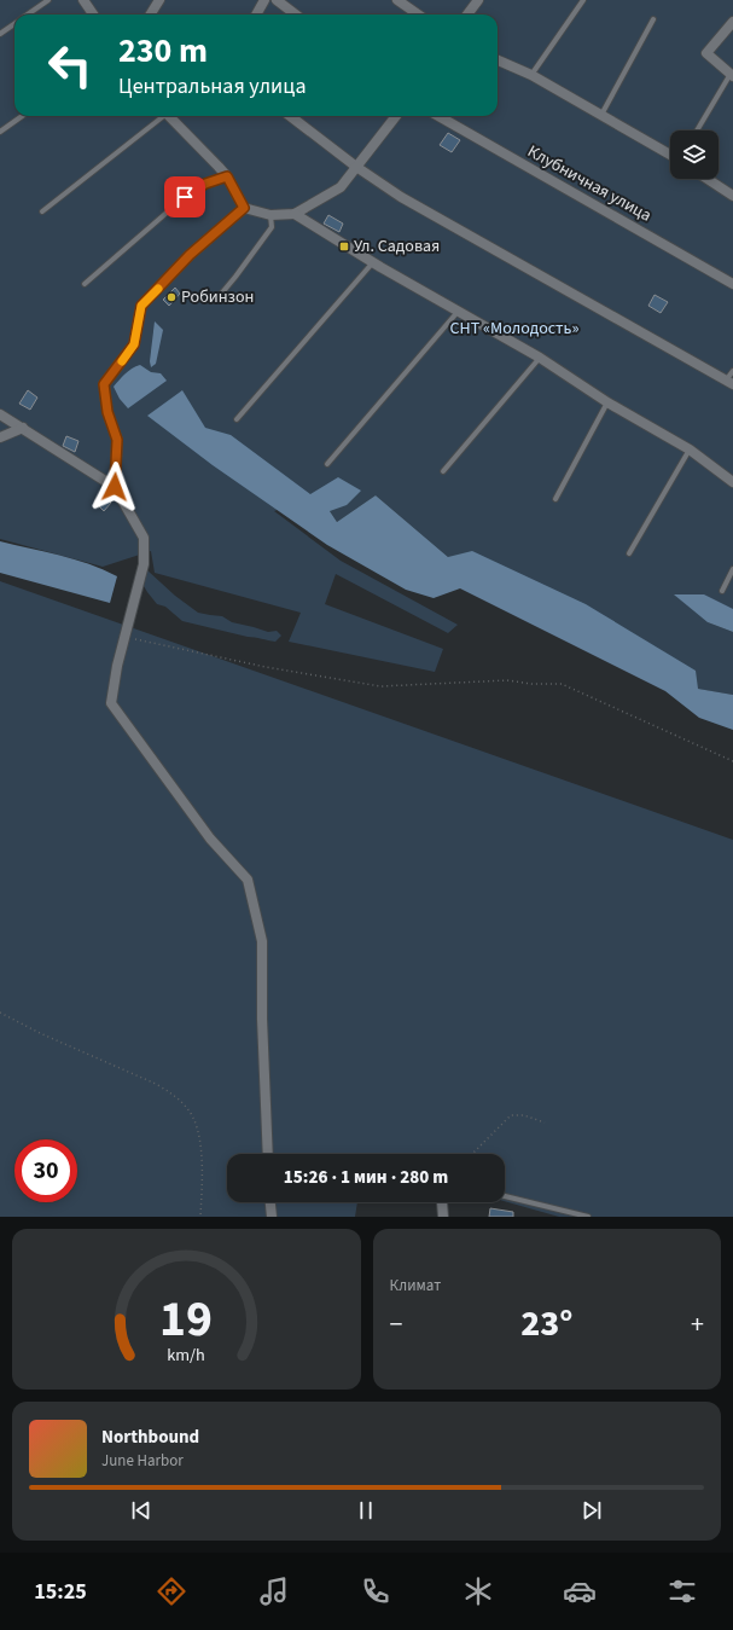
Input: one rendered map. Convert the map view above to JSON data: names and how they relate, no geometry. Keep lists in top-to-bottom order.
{
  "streets": {
    "street": ["Клубничная улица"]
  },
  "parks": ["СНТ «Молодость»"],
  "places": {
    "transit": ["Ул. Садовая"],
    "other": ["Робинзон"]
  },
  "page": {
    "turn": ["230 m", "Центральная улица"],
    "limit": "30",
    "trip": "15:26 · 1 мин · 280 m",
    "tile": "Климат",
    "heat": ["−", "23°", "+"],
    "song": ["Northbound", "June Harbor"],
    "tabs": "15:25",
    "gauge": ["19", "km/h"]
  }
}
